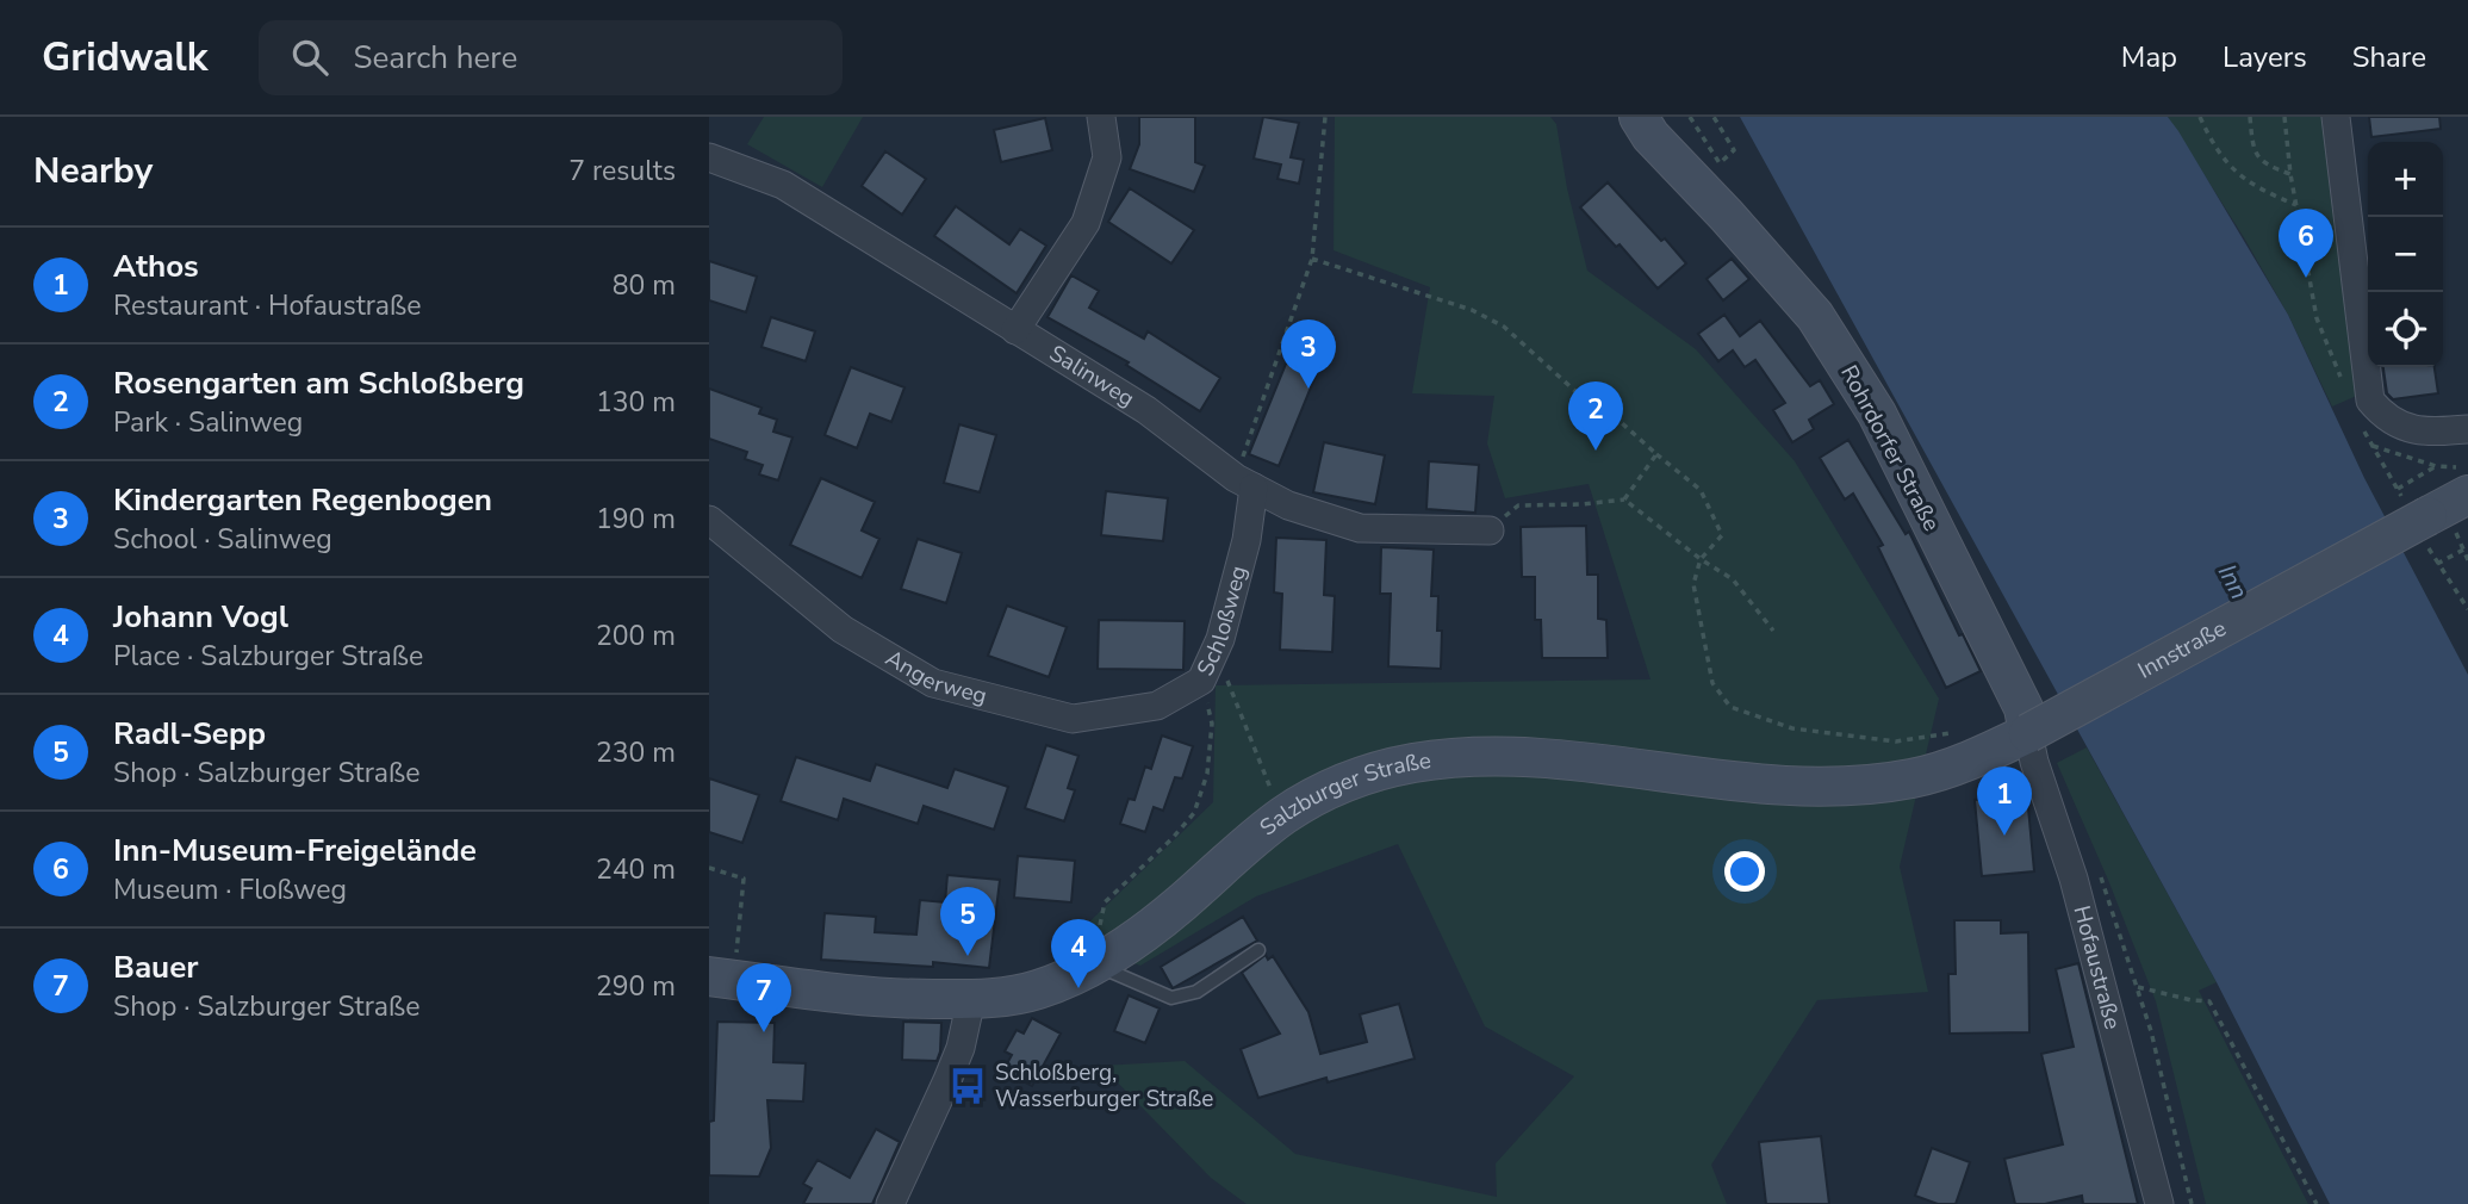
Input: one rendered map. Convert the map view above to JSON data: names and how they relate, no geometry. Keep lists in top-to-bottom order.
{
  "streets": {
    "main road": ["Rohrdorfer Straße", "Innstraße", "Salzburger Straße"],
    "street": [
      "Salinweg",
      "Schloßweg",
      "Angerweg",
      "Hofaustraße"
    ]
  },
  "crossings": [
    ["Salinweg", "Schloßweg"],
    ["Rohrdorfer Straße", "Innstraße"],
    ["Rohrdorfer Straße", "Salzburger Straße"],
    ["Rohrdorfer Straße", "Hofaustraße"],
    ["Schloßweg", "Angerweg"],
    ["Schloßweg", "Salzburger Straße"],
    ["Innstraße", "Salzburger Straße"],
    ["Innstraße", "Hofaustraße"],
    ["Salzburger Straße", "Hofaustraße"]
  ],
  "water": ["Inn"],
  "places": {
    "bus stop": ["Schloßberg, Wasserburger Straße"]
  },
  "page": {
    "header": "Gridwalk",
    "search": "Search here",
    "nav": ["Map", "Layers", "Share"],
    "heading": ["Nearby", "7 results"],
    "map_buttons": ["+", "−"],
    "pins": [
      "6",
      "3",
      "2",
      "1",
      "5",
      "4",
      "7"
    ],
    "list": [
      {
        "mark": "1",
        "name": "Athos",
        "note": "Restaurant · Hofaustraße",
        "value": "80 m"
      },
      {
        "mark": "2",
        "name": "Rosengarten am Schloßberg",
        "note": "Park · Salinweg",
        "value": "130 m"
      },
      {
        "mark": "3",
        "name": "Kindergarten Regenbogen",
        "note": "School · Salinweg",
        "value": "190 m"
      },
      {
        "mark": "4",
        "name": "Johann Vogl",
        "note": "Place · Salzburger Straße",
        "value": "200 m"
      },
      {
        "mark": "5",
        "name": "Radl-Sepp",
        "note": "Shop · Salzburger Straße",
        "value": "230 m"
      },
      {
        "mark": "6",
        "name": "Inn-Museum-Freigelände",
        "note": "Museum · Floßweg",
        "value": "240 m"
      },
      {
        "mark": "7",
        "name": "Bauer",
        "note": "Shop · Salzburger Straße",
        "value": "290 m"
      }
    ]
  }
}
